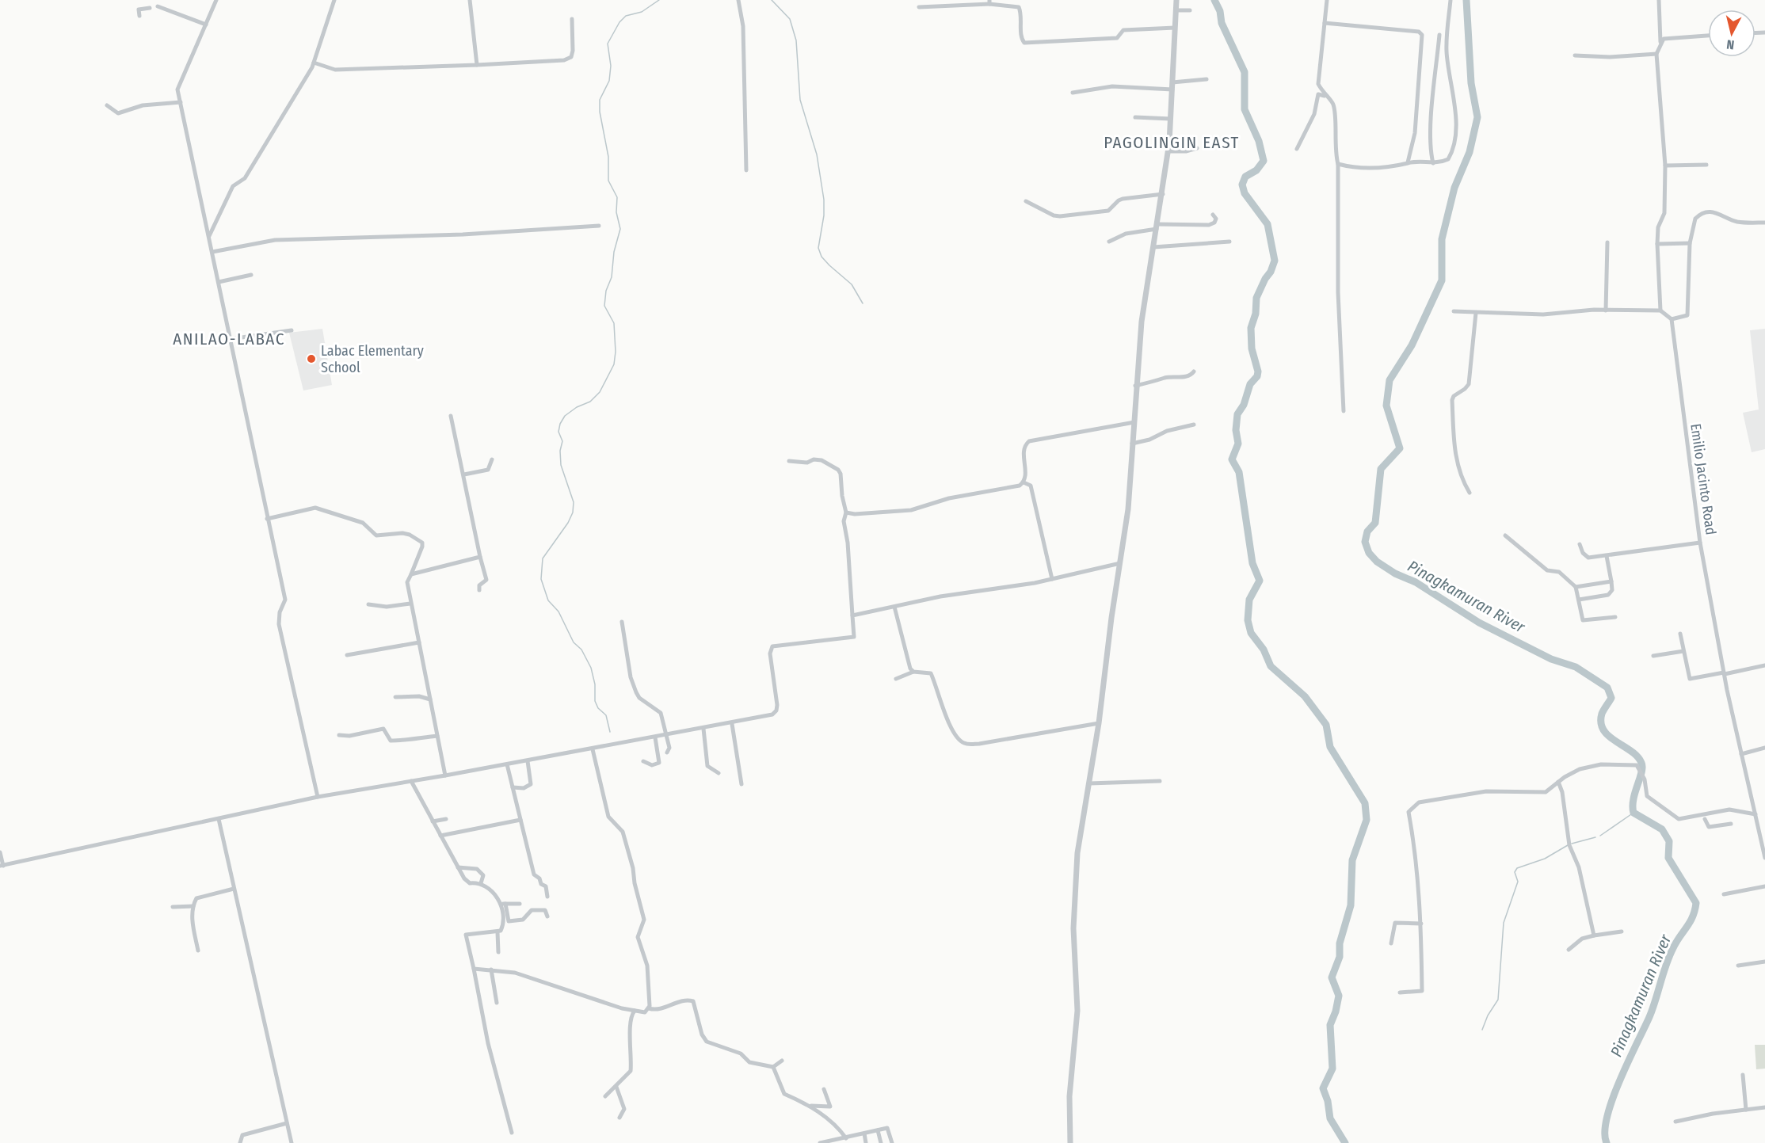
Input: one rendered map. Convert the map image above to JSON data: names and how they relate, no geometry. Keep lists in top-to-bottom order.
{
  "streets": {
    "street": ["Emilio Jacinto Road"]
  },
  "districts": ["PAGOLINGIN EAST", "ANILAO-LABAC"],
  "water": ["Pinagkamuran River"],
  "places": ["Labac Elementary School"],
  "north": "bottom"
}
